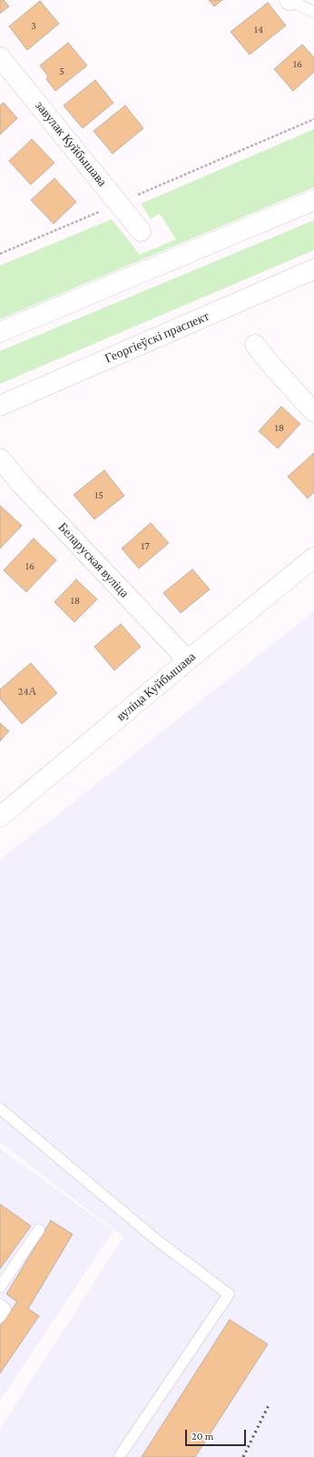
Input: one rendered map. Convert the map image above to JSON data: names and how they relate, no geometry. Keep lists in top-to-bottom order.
{
  "streets": {
    "street": [
      "завулак Куйбышава",
      "Георгіеўскі праспект",
      "Беларуская вуліца",
      "вуліца Куйбышава"
    ]
  },
  "crossings": [
    ["Беларуская вуліца", "вуліца Куйбышава"]
  ],
  "house_numbers": [
    "3",
    "14",
    "16",
    "5",
    "18",
    "15",
    "17",
    "16",
    "18",
    "24А"
  ],
  "scale_bar": "20 m"
}
